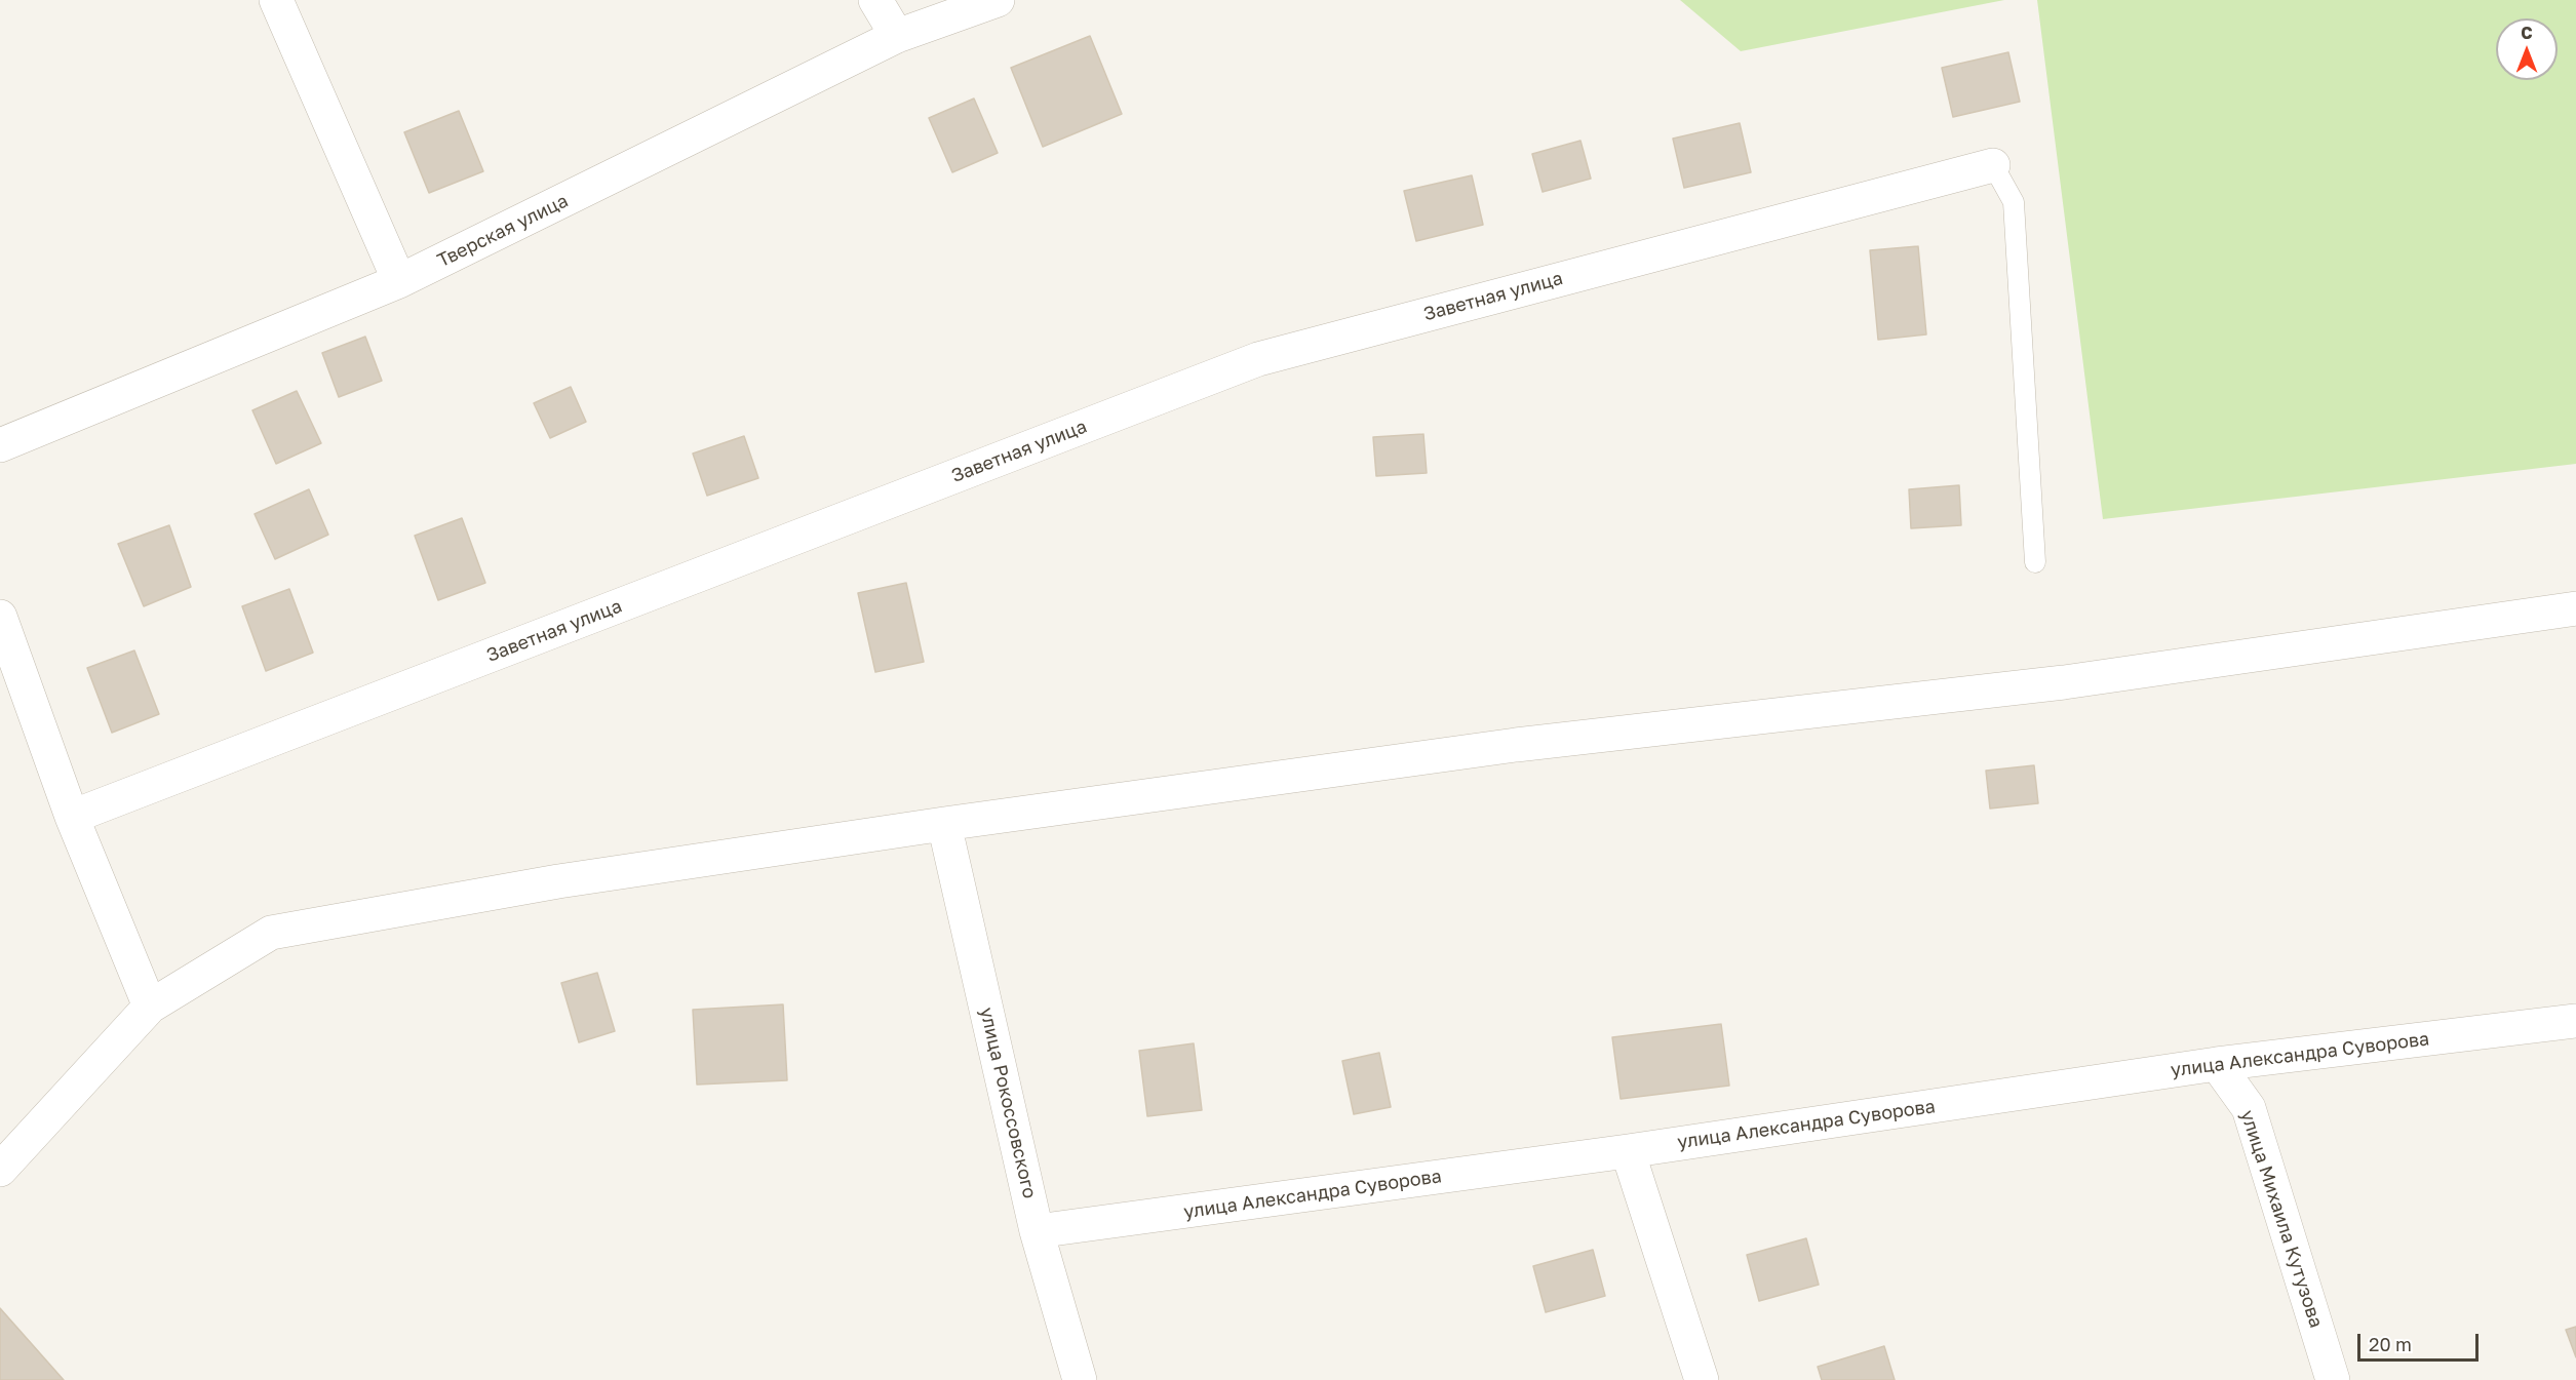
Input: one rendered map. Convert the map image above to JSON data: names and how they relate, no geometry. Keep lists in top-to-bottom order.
{
  "streets": {
    "street": [
      "Тверская улица",
      "Заветная улица",
      "улица Александра Суворова",
      "улица Рокоссовского",
      "улица Михаила Кутузова"
    ]
  },
  "crossings": [
    ["улица Александра Суворова", "улица Рокоссовского"],
    ["улица Александра Суворова", "улица Михаила Кутузова"]
  ],
  "scale_bar": "20 m",
  "north": "top"
}
